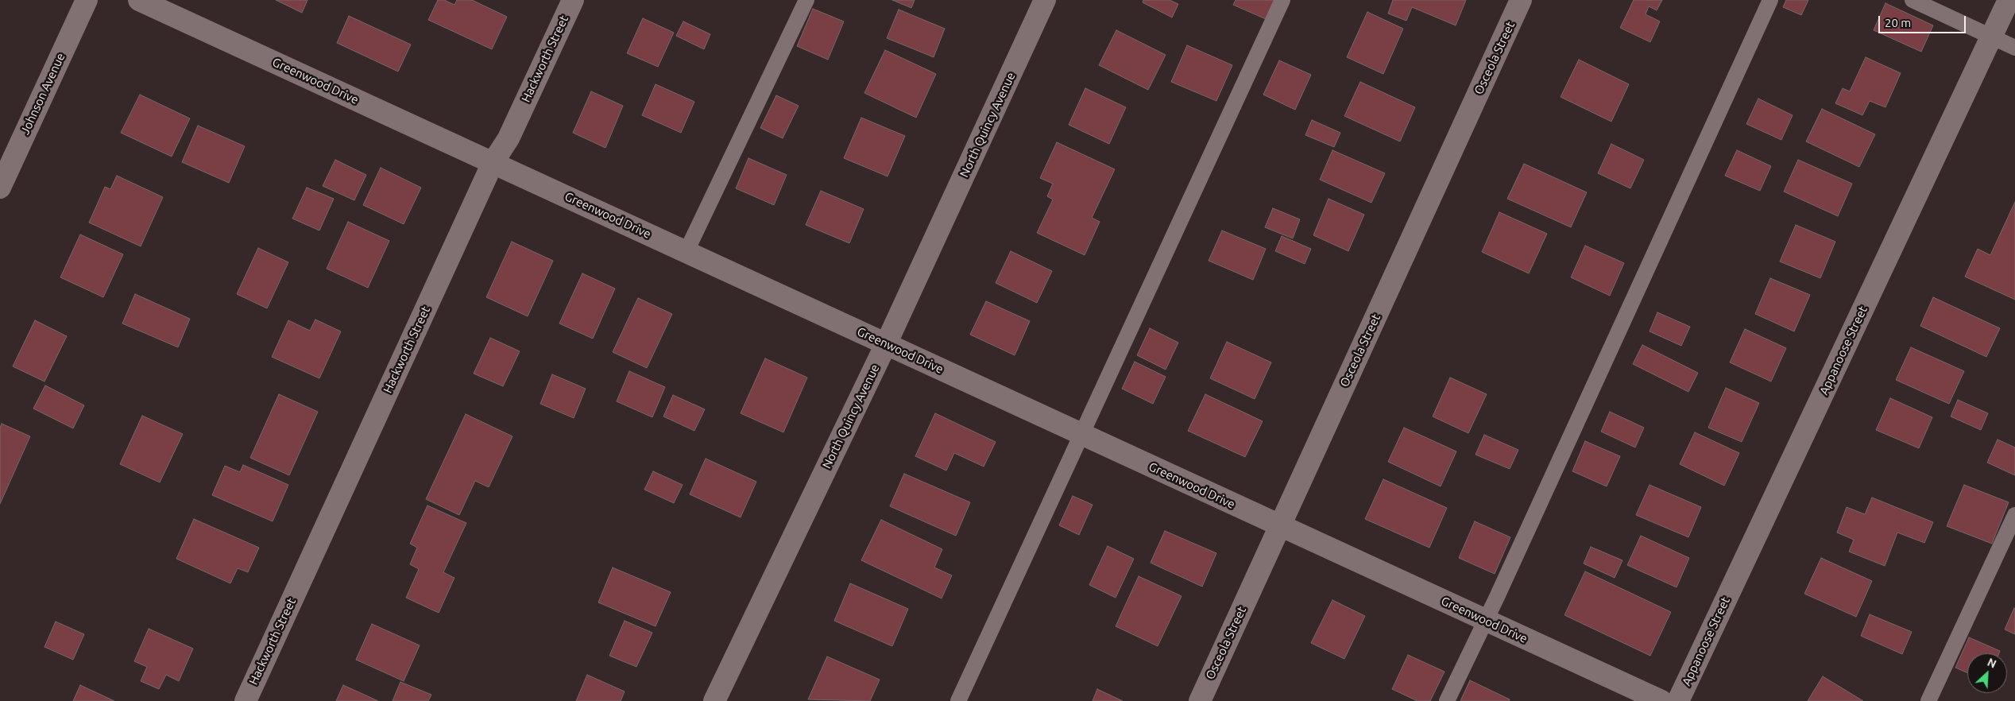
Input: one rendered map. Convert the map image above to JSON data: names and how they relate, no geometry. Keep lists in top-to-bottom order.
{
  "streets": {
    "street": [
      "Osceola Street",
      "Hackworth Street",
      "Greenwood Drive",
      "Johnson Avenue",
      "North Quincy Avenue",
      "Appanoose Street"
    ]
  },
  "crossings": [
    ["Osceola Street", "Greenwood Drive"],
    ["Hackworth Street", "Greenwood Drive"],
    ["Greenwood Drive", "North Quincy Avenue"]
  ],
  "scale_bar": "20 m",
  "north": "top right"
}
